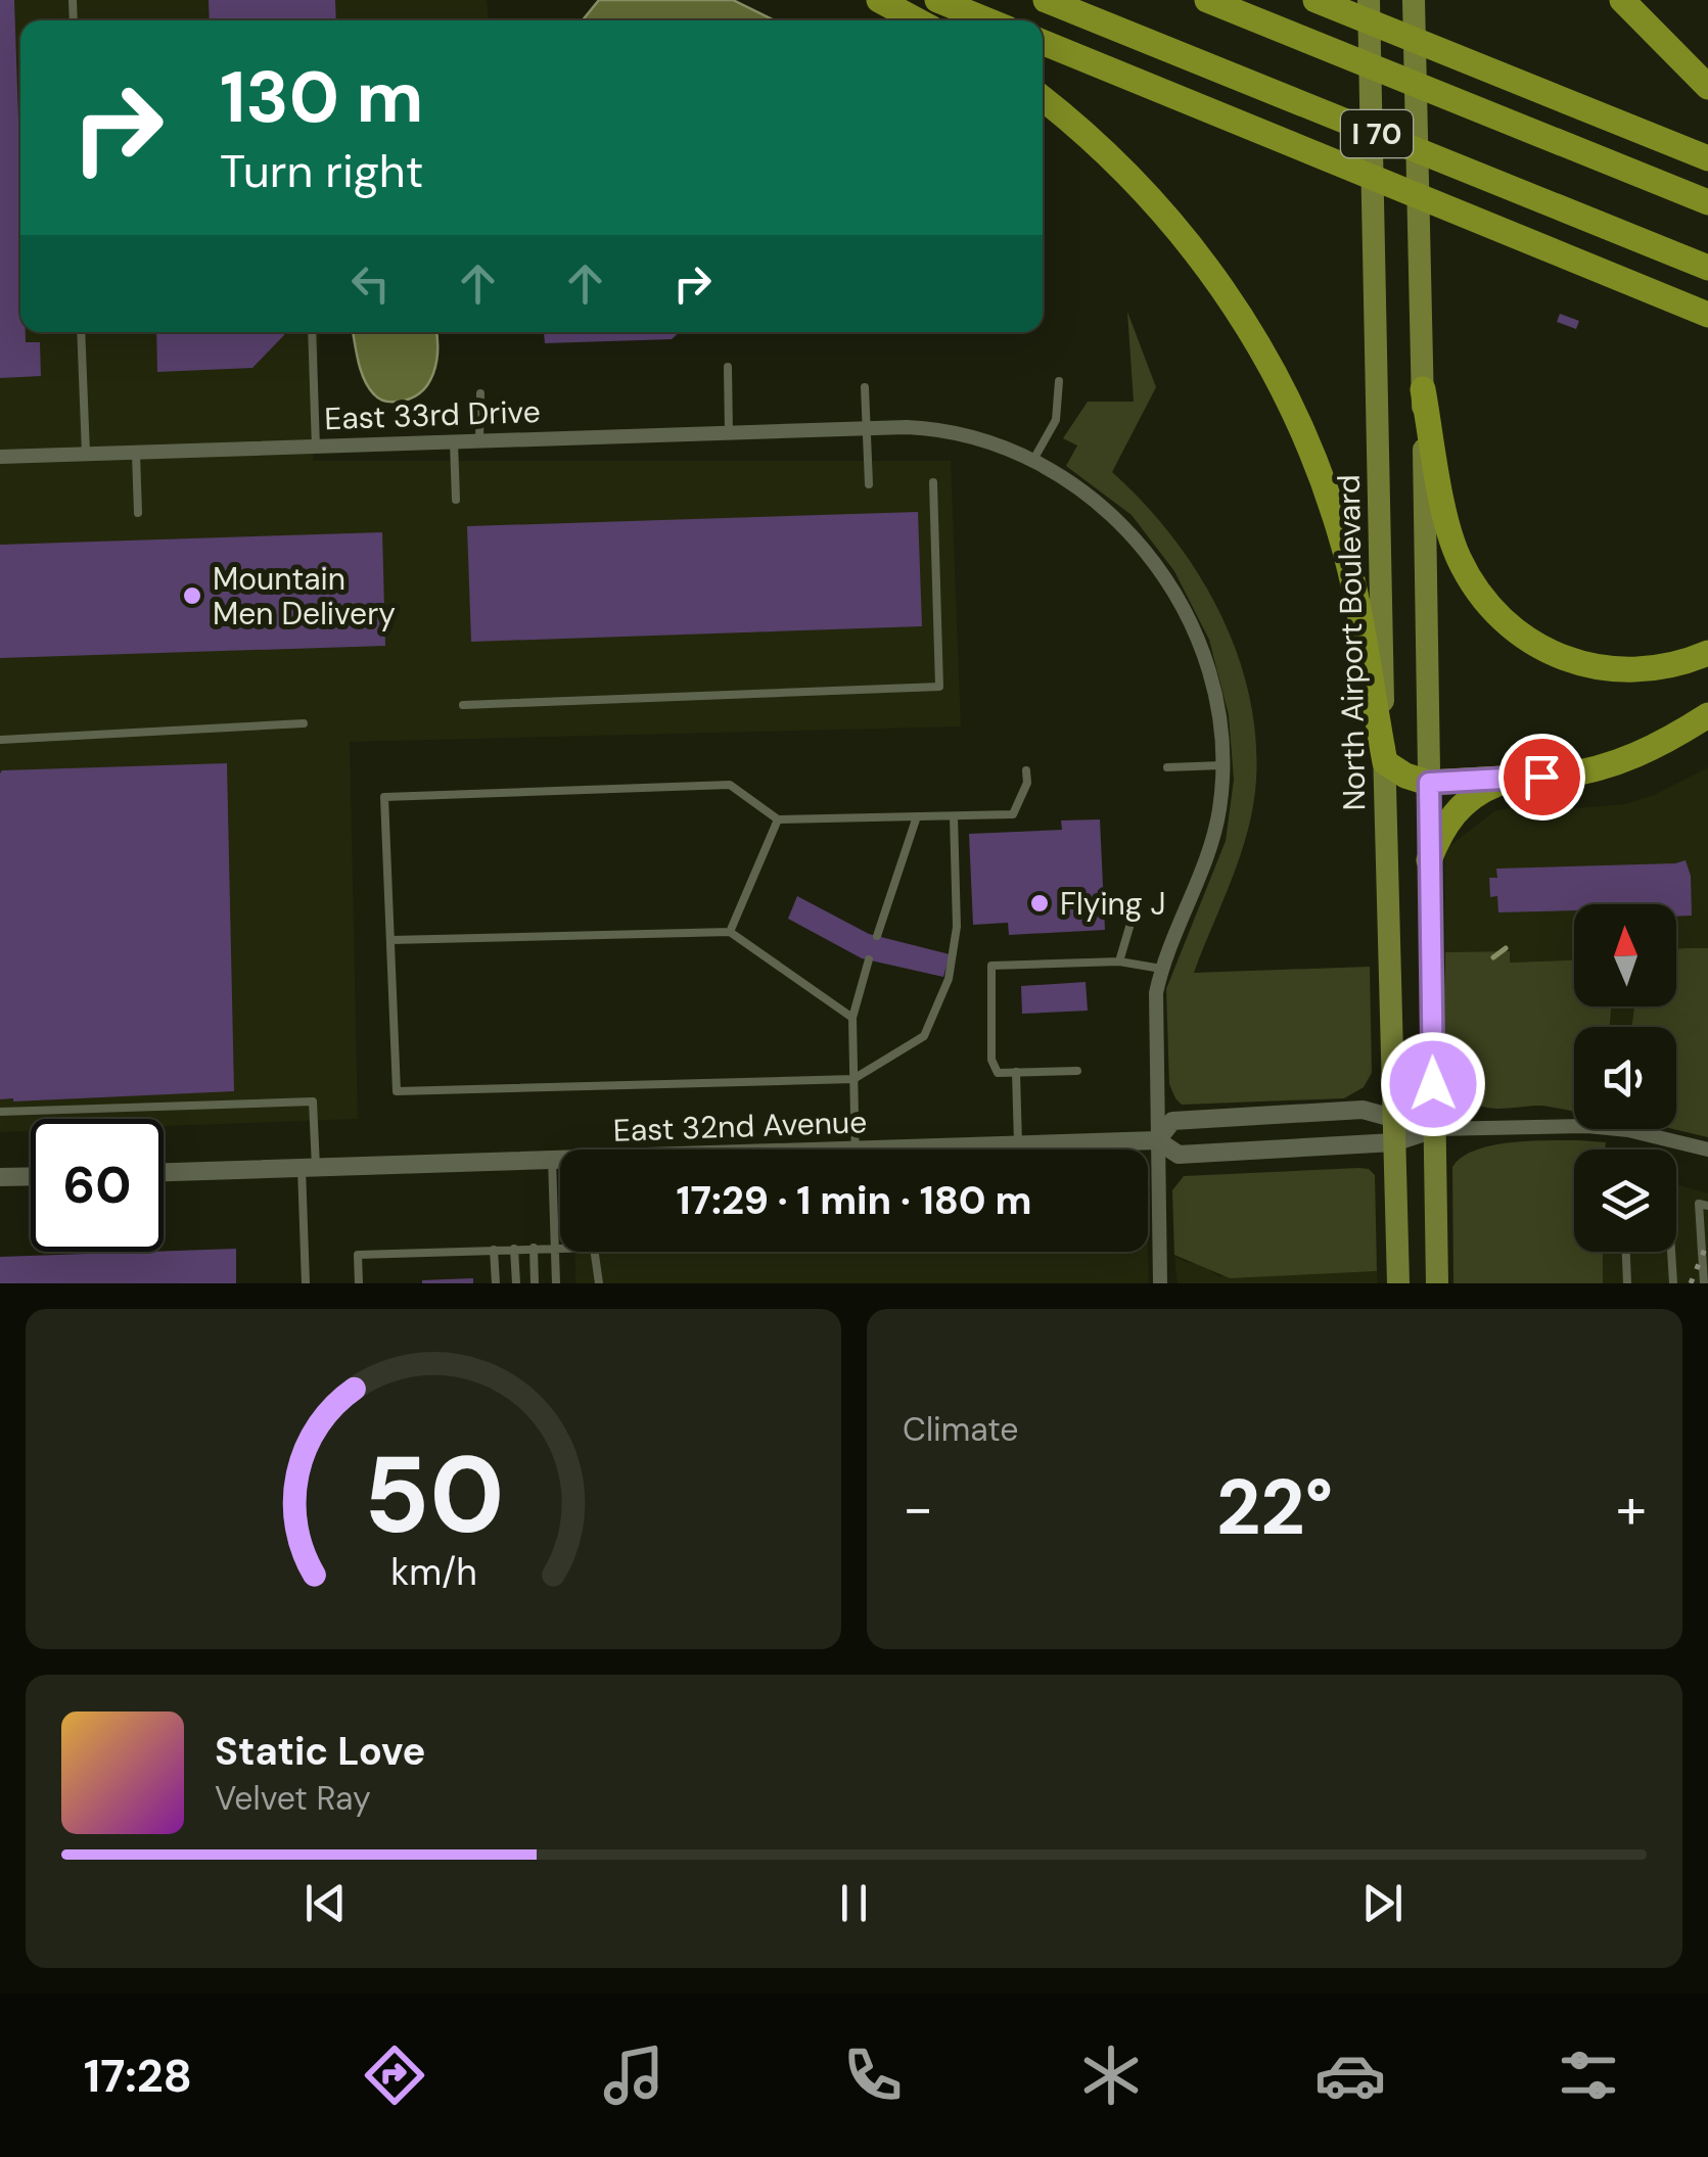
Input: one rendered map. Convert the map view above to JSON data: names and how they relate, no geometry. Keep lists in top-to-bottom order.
{
  "streets": {
    "highway": ["I 70"],
    "main road": ["North Airport Boulevard"],
    "street": ["East 33rd Drive", "East 32nd Avenue"]
  },
  "crossings": [
    ["East 33rd Drive", "East 32nd Avenue"],
    ["North Airport Boulevard", "East 32nd Avenue"]
  ],
  "places": ["Mountain Men Delivery", "Flying J"],
  "north": "top",
  "page": {
    "turn": ["130 m", "Turn right"],
    "limit": "60",
    "trip": "17:29 · 1 min · 180 m",
    "tile": "Climate",
    "heat": ["−", "22°", "+"],
    "song": ["Static Love", "Velvet Ray"],
    "tabs": "17:28",
    "gauge": ["50", "km/h"]
  }
}
